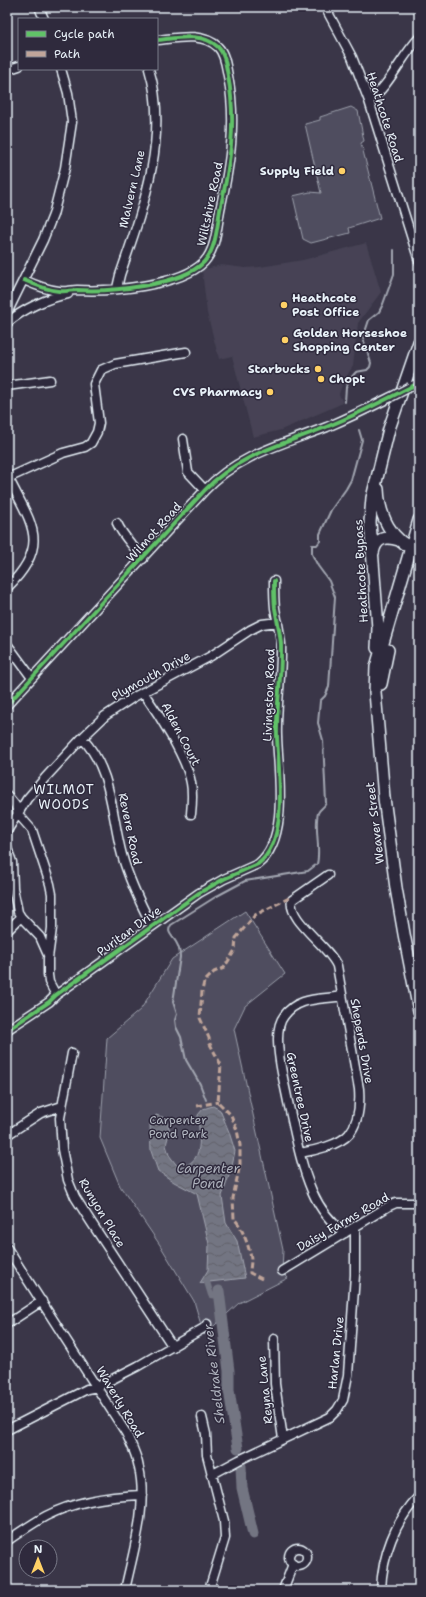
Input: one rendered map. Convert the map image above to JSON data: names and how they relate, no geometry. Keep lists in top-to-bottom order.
{
  "streets": {
    "main road": ["Heathcote Bypass", "Weaver Street"],
    "street": [
      "Heathcote Road",
      "Malvern Lane",
      "Wiltshire Road",
      "Wilmot Road",
      "Plymouth Drive",
      "Livingston Road",
      "Alden Court",
      "Revere Road",
      "Puritan Drive",
      "Sheperds Drive",
      "Greentree Drive",
      "Runyon Place",
      "Daisy Farms Road",
      "Harlan Drive",
      "Reyna Lane",
      "Waverly Road"
    ]
  },
  "crossings": [
    ["Malvern Lane", "Wiltshire Road"],
    ["Heathcote Bypass", "Weaver Street"],
    ["Plymouth Drive", "Livingston Road"],
    ["Plymouth Drive", "Alden Court"],
    ["Plymouth Drive", "Revere Road"],
    ["Livingston Road", "Puritan Drive"],
    ["Revere Road", "Puritan Drive"],
    ["Sheperds Drive", "Greentree Drive"],
    ["Greentree Drive", "Daisy Farms Road"],
    ["Daisy Farms Road", "Harlan Drive"],
    ["Harlan Drive", "Reyna Lane"]
  ],
  "districts": ["WILMOT WOODS"],
  "water": ["Carpenter Pond", "Sheldrake River"],
  "parks": ["Carpenter Pond Park"],
  "places": [
    "Supply Field",
    "Heathcote Post Office",
    "Golden Horseshoe Shopping Center",
    "Starbucks",
    "Chopt",
    "CVS Pharmacy"
  ],
  "legend": ["Cycle path", "Path"],
  "north": "top"
}
